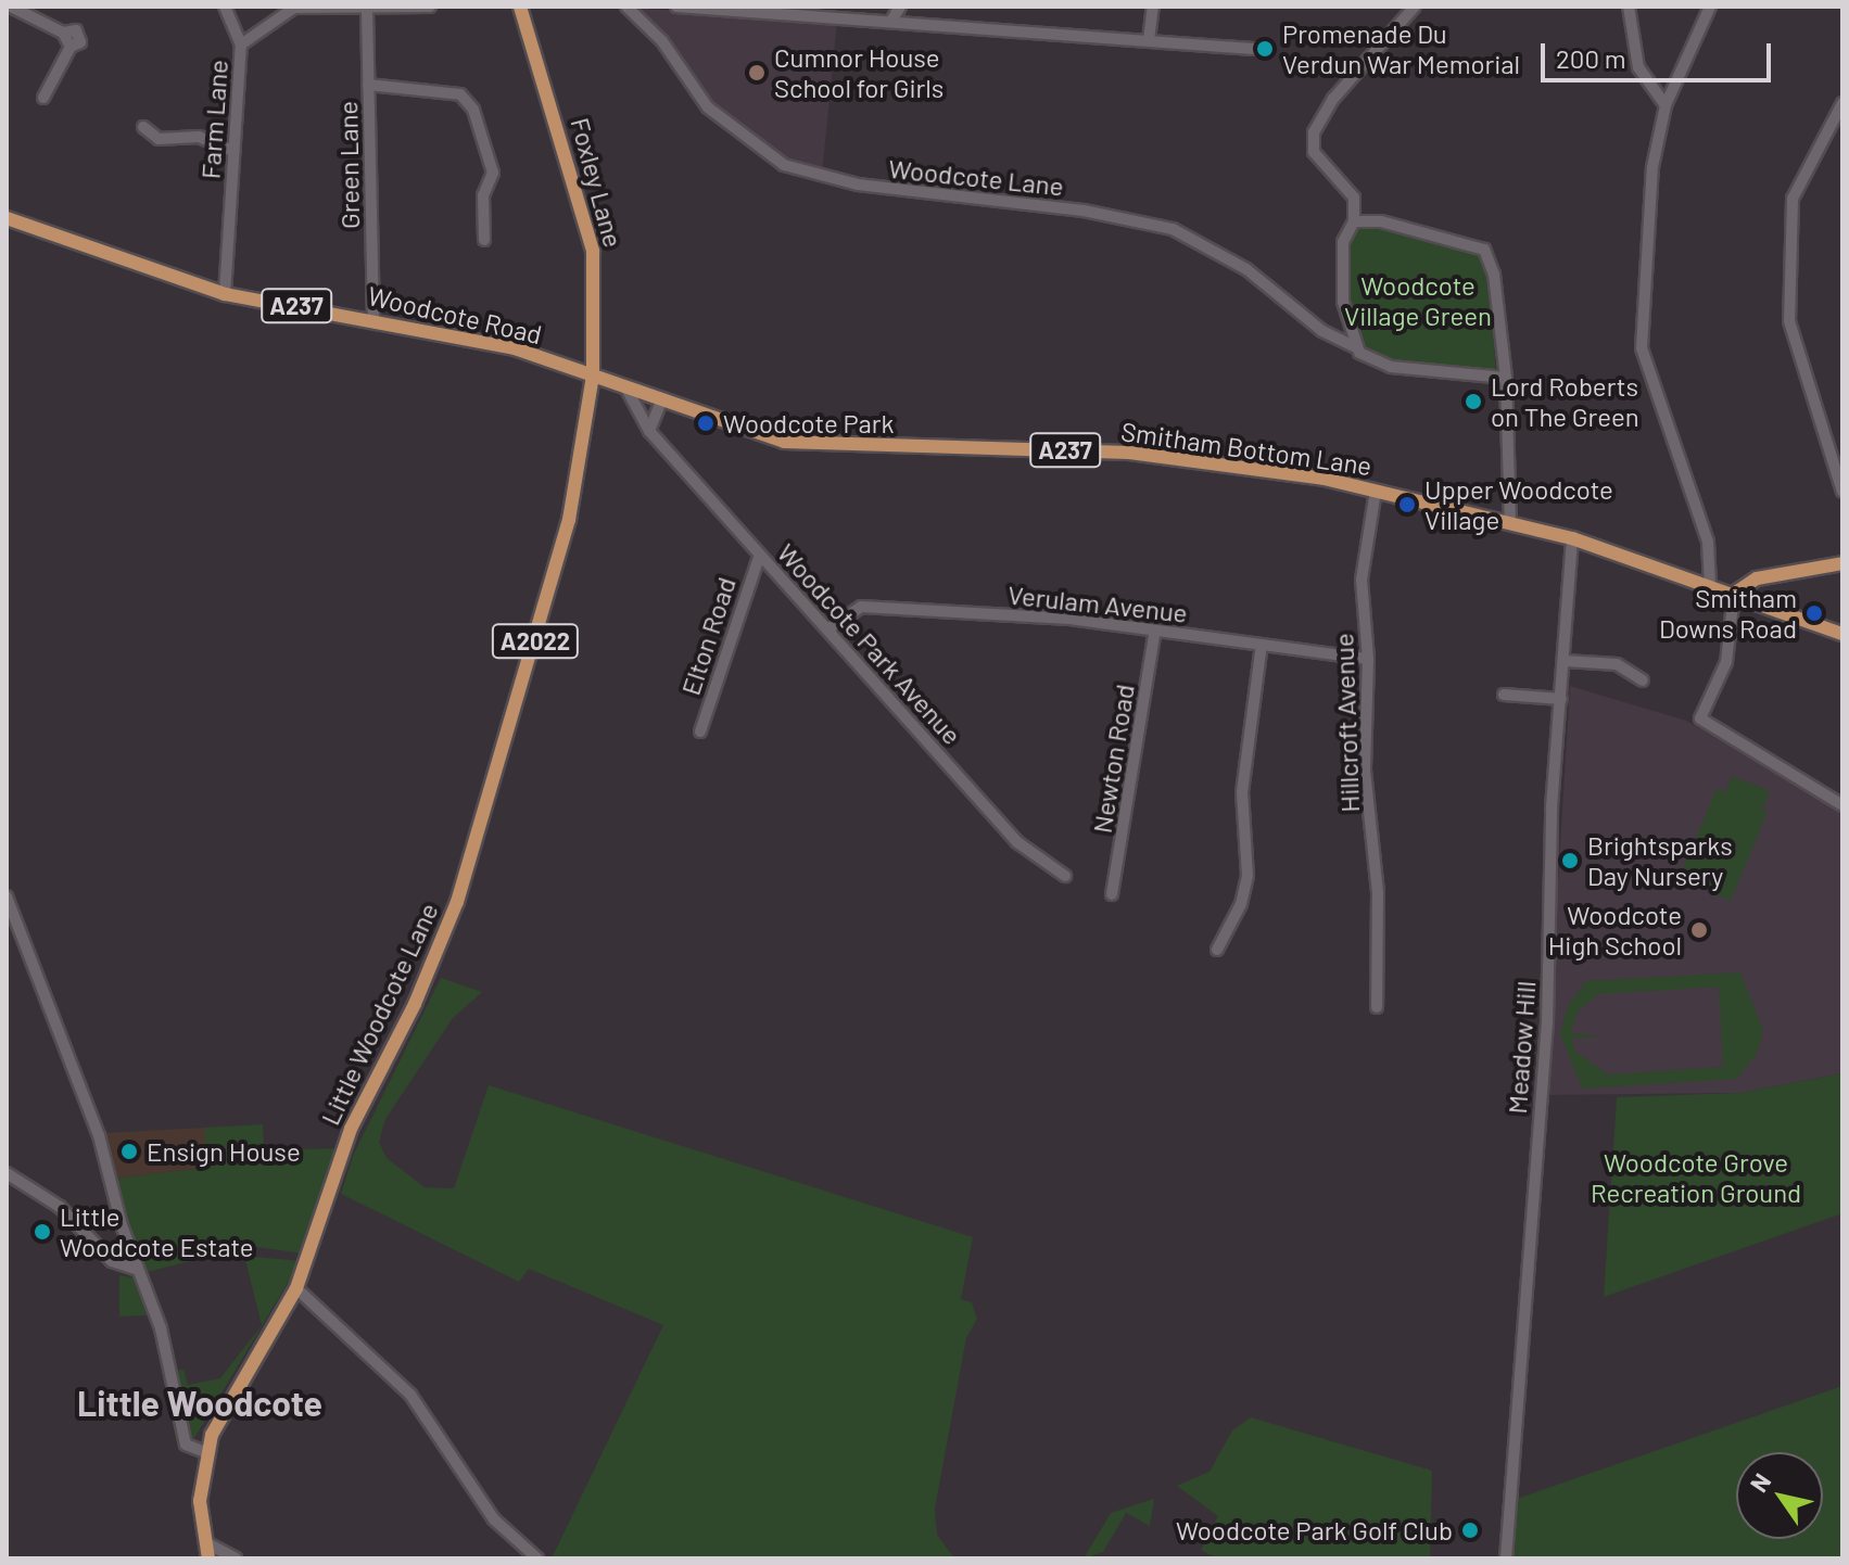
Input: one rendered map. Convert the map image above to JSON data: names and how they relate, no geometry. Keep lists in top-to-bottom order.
{
  "streets": {
    "main road": [
      "Foxley Lane",
      "A237",
      "Woodcote Road",
      "Smitham Bottom Lane",
      "A2022",
      "Little Woodcote Lane"
    ],
    "street": [
      "Farm Lane",
      "Green Lane",
      "Woodcote Lane",
      "Verulam Avenue",
      "Elton Road",
      "Woodcote Park Avenue",
      "Hillcroft Avenue",
      "Newton Road",
      "Meadow Hill"
    ]
  },
  "crossings": [
    ["Farm Lane", "Green Lane"],
    ["Farm Lane", "Woodcote Road"],
    ["Green Lane", "Woodcote Road"],
    ["Foxley Lane", "Woodcote Road"],
    ["Foxley Lane", "Smitham Bottom Lane"],
    ["Foxley Lane", "Little Woodcote Lane"],
    ["A237", "Smitham Bottom Lane"],
    ["Woodcote Road", "Smitham Bottom Lane"],
    ["Woodcote Road", "Little Woodcote Lane"],
    ["Smitham Bottom Lane", "Woodcote Park Avenue"],
    ["Smitham Bottom Lane", "Hillcroft Avenue"],
    ["Smitham Bottom Lane", "Little Woodcote Lane"],
    ["Smitham Bottom Lane", "Meadow Hill"],
    ["Verulam Avenue", "Woodcote Park Avenue"],
    ["Verulam Avenue", "Hillcroft Avenue"],
    ["Verulam Avenue", "Newton Road"],
    ["Elton Road", "Woodcote Park Avenue"],
    ["A2022", "Little Woodcote Lane"]
  ],
  "districts": ["Little Woodcote"],
  "parks": ["Woodcote Village Green", "Woodcote Grove Recreation Ground"],
  "places": [
    "Promenade Du Verdun War Memorial",
    "Cumnor House School for Girls",
    "Lord Roberts on The Green",
    "Woodcote Park",
    "Upper Woodcote Village",
    "Smitham Downs Road",
    "Brightsparks Day Nursery",
    "Woodcote High School",
    "Ensign House",
    "Little Woodcote Estate",
    "Woodcote Park Golf Club"
  ],
  "scale_bar": "200 m",
  "north": "top left"
}
